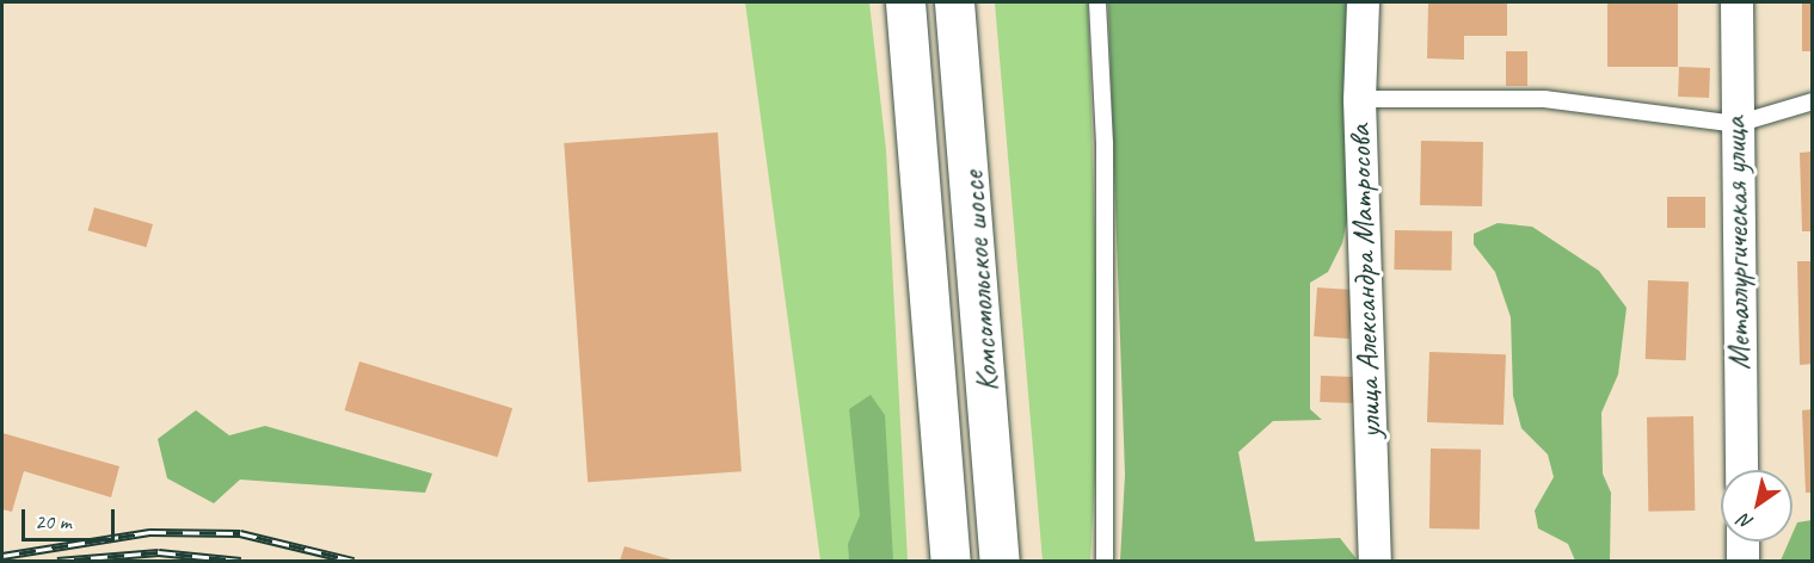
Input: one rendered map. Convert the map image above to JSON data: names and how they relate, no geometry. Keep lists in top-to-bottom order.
{
  "streets": {
    "main road": ["Комсомольское шоссе"],
    "street": ["Металлургическая улица", "улица Александра Матросова"]
  },
  "scale_bar": "20 m",
  "north": "bottom left"
}
